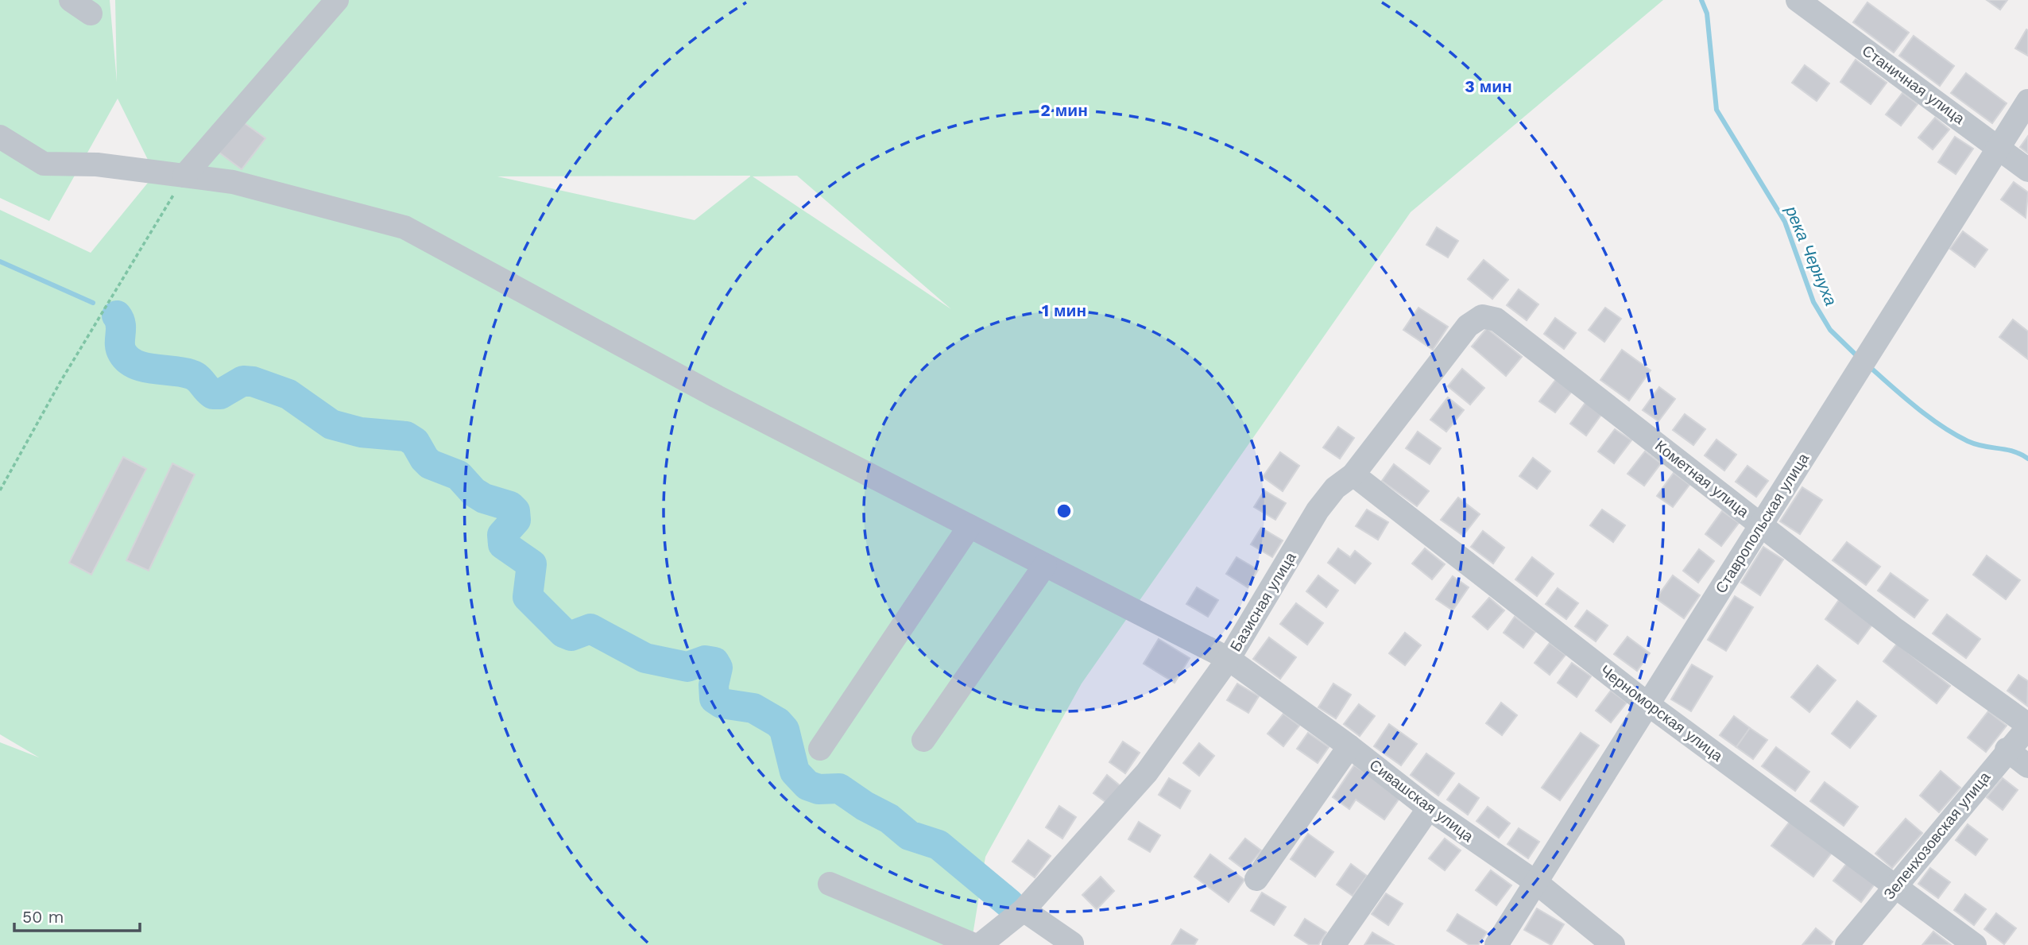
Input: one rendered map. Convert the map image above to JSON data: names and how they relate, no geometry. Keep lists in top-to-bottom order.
{
  "streets": {
    "street": [
      "Станичная улица",
      "Кометная улица",
      "Ставропольская улица",
      "Базисная улица",
      "Черноморская улица",
      "Сивашская улица",
      "Зеленхозовская улица"
    ]
  },
  "crossings": [
    ["Станичная улица", "Ставропольская улица"],
    ["Кометная улица", "Ставропольская улица"],
    ["Кометная улица", "Базисная улица"],
    ["Кометная улица", "Зеленхозовская улица"],
    ["Ставропольская улица", "Черноморская улица"],
    ["Ставропольская улица", "Сивашская улица"],
    ["Базисная улица", "Черноморская улица"],
    ["Базисная улица", "Сивашская улица"],
    ["Черноморская улица", "Зеленхозовская улица"]
  ],
  "water": ["река Чернуха"],
  "scale_bar": "50 m",
  "rings": ["3 мин", "2 мин", "1 мин"]
}
